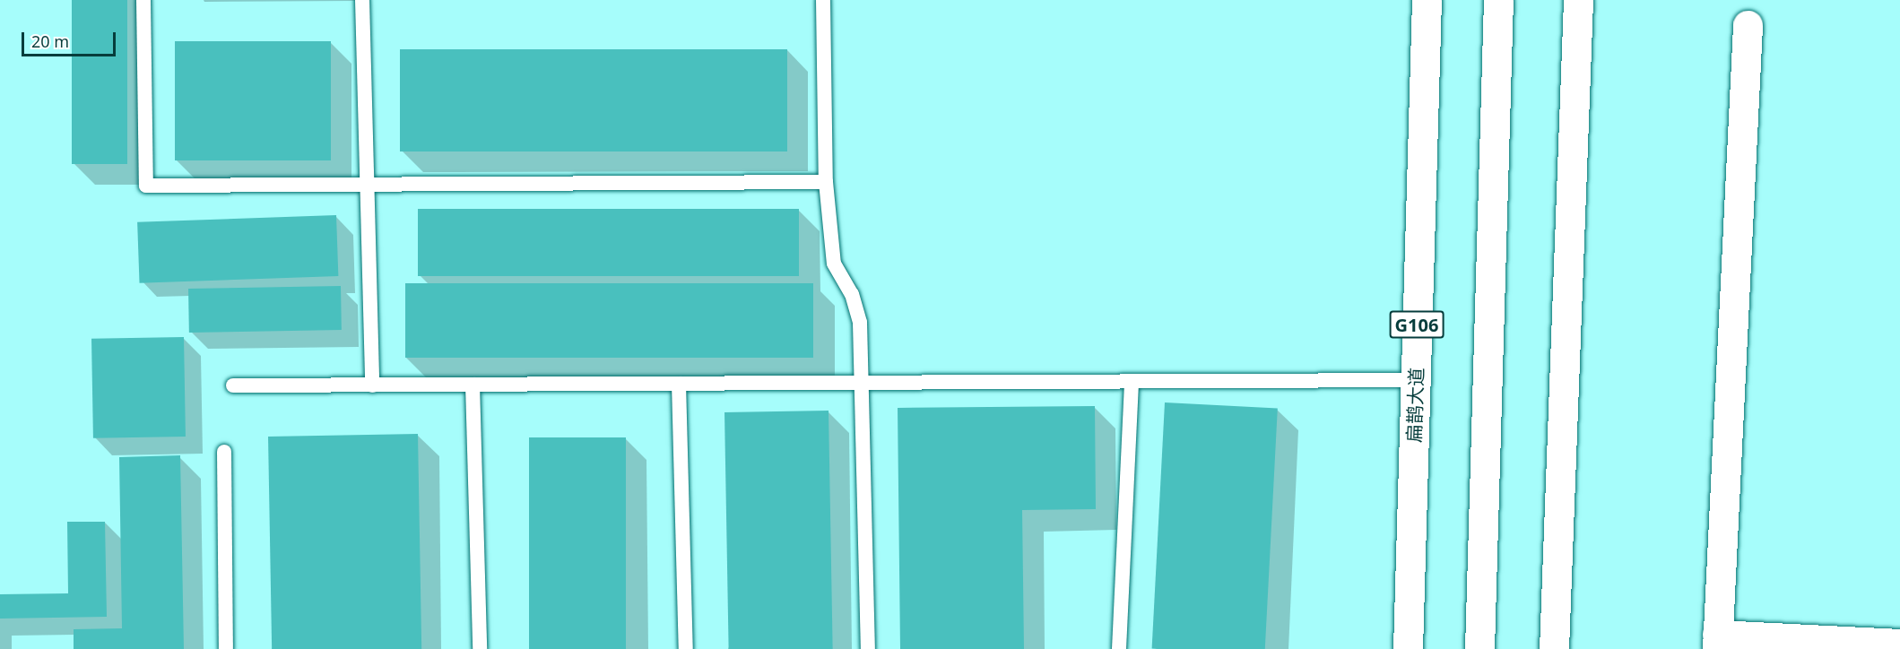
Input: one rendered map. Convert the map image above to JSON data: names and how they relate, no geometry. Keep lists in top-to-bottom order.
{
  "streets": {
    "main road": ["G106", "扁鹊大道"]
  },
  "scale_bar": "20 m"
}
